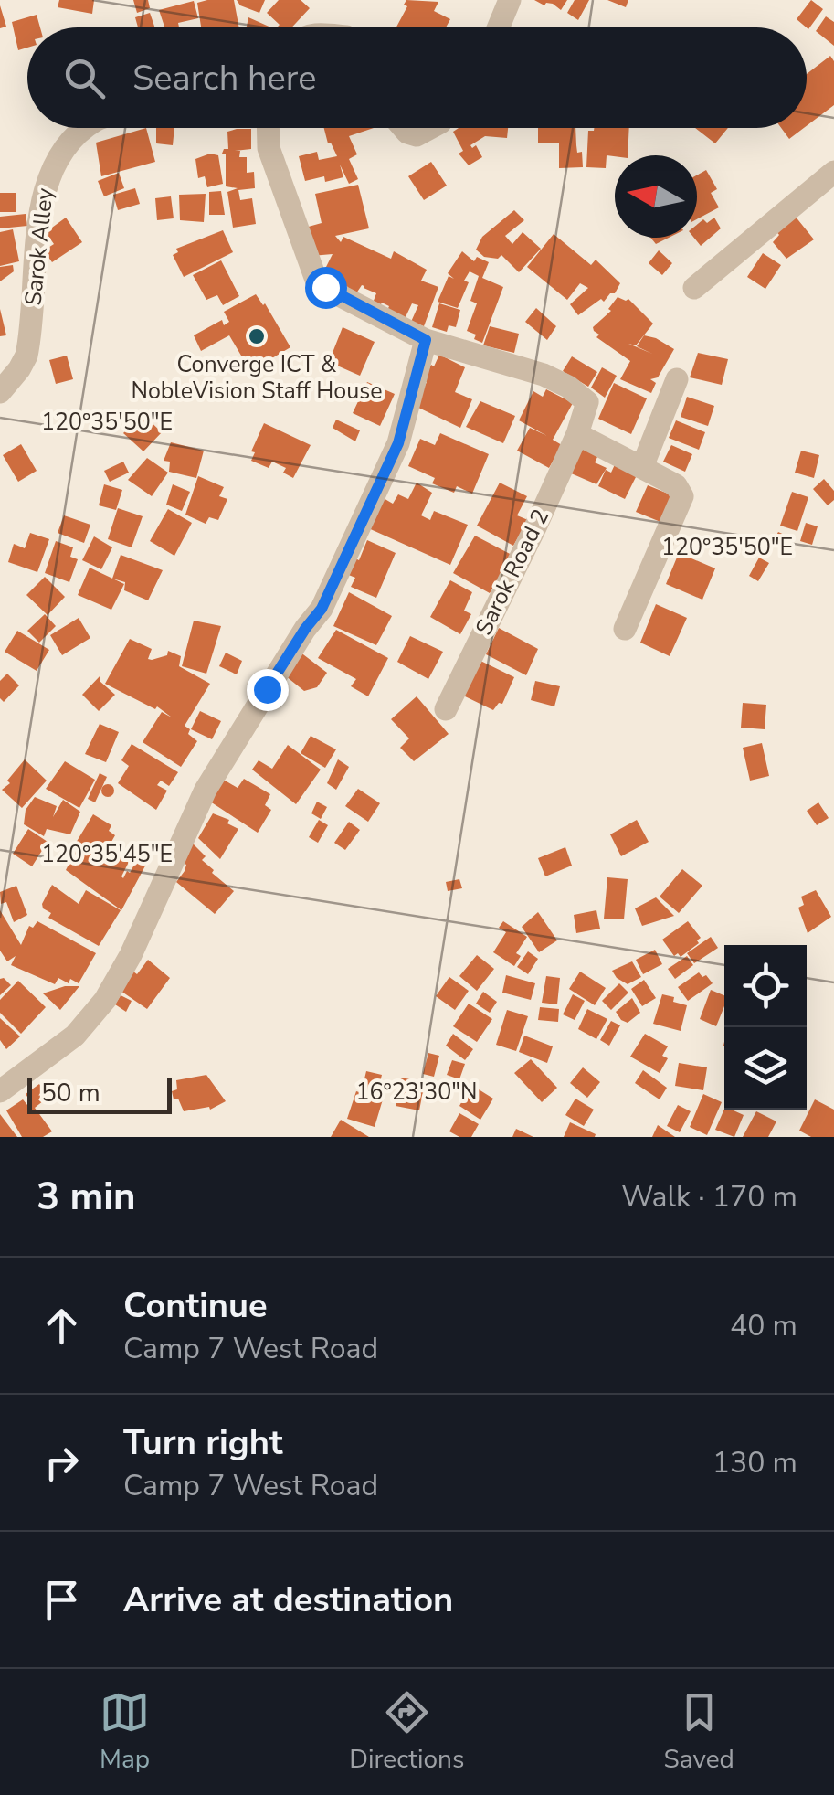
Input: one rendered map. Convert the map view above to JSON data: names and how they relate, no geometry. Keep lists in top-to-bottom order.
{
  "streets": {
    "street": ["Sarok Alley", "Sarok Road 2"]
  },
  "places": ["Converge ICT & NobleVision Staff House"],
  "scale_bar": "50 m",
  "north": "left",
  "page": {
    "search": "Search here",
    "scale": "50 m",
    "heading": ["3 min", "Walk · 170 m"],
    "list": [
      ["Continue", "Camp 7 West Road", "40 m"],
      ["Turn right", "Camp 7 West Road", "130 m"],
      "Arrive at destination"
    ],
    "nav": ["Map", "Directions", "Saved"]
  },
  "coordinates": ["120°35'50\"E", "120°35'45\"E", "16°23'30\"N"]
}
